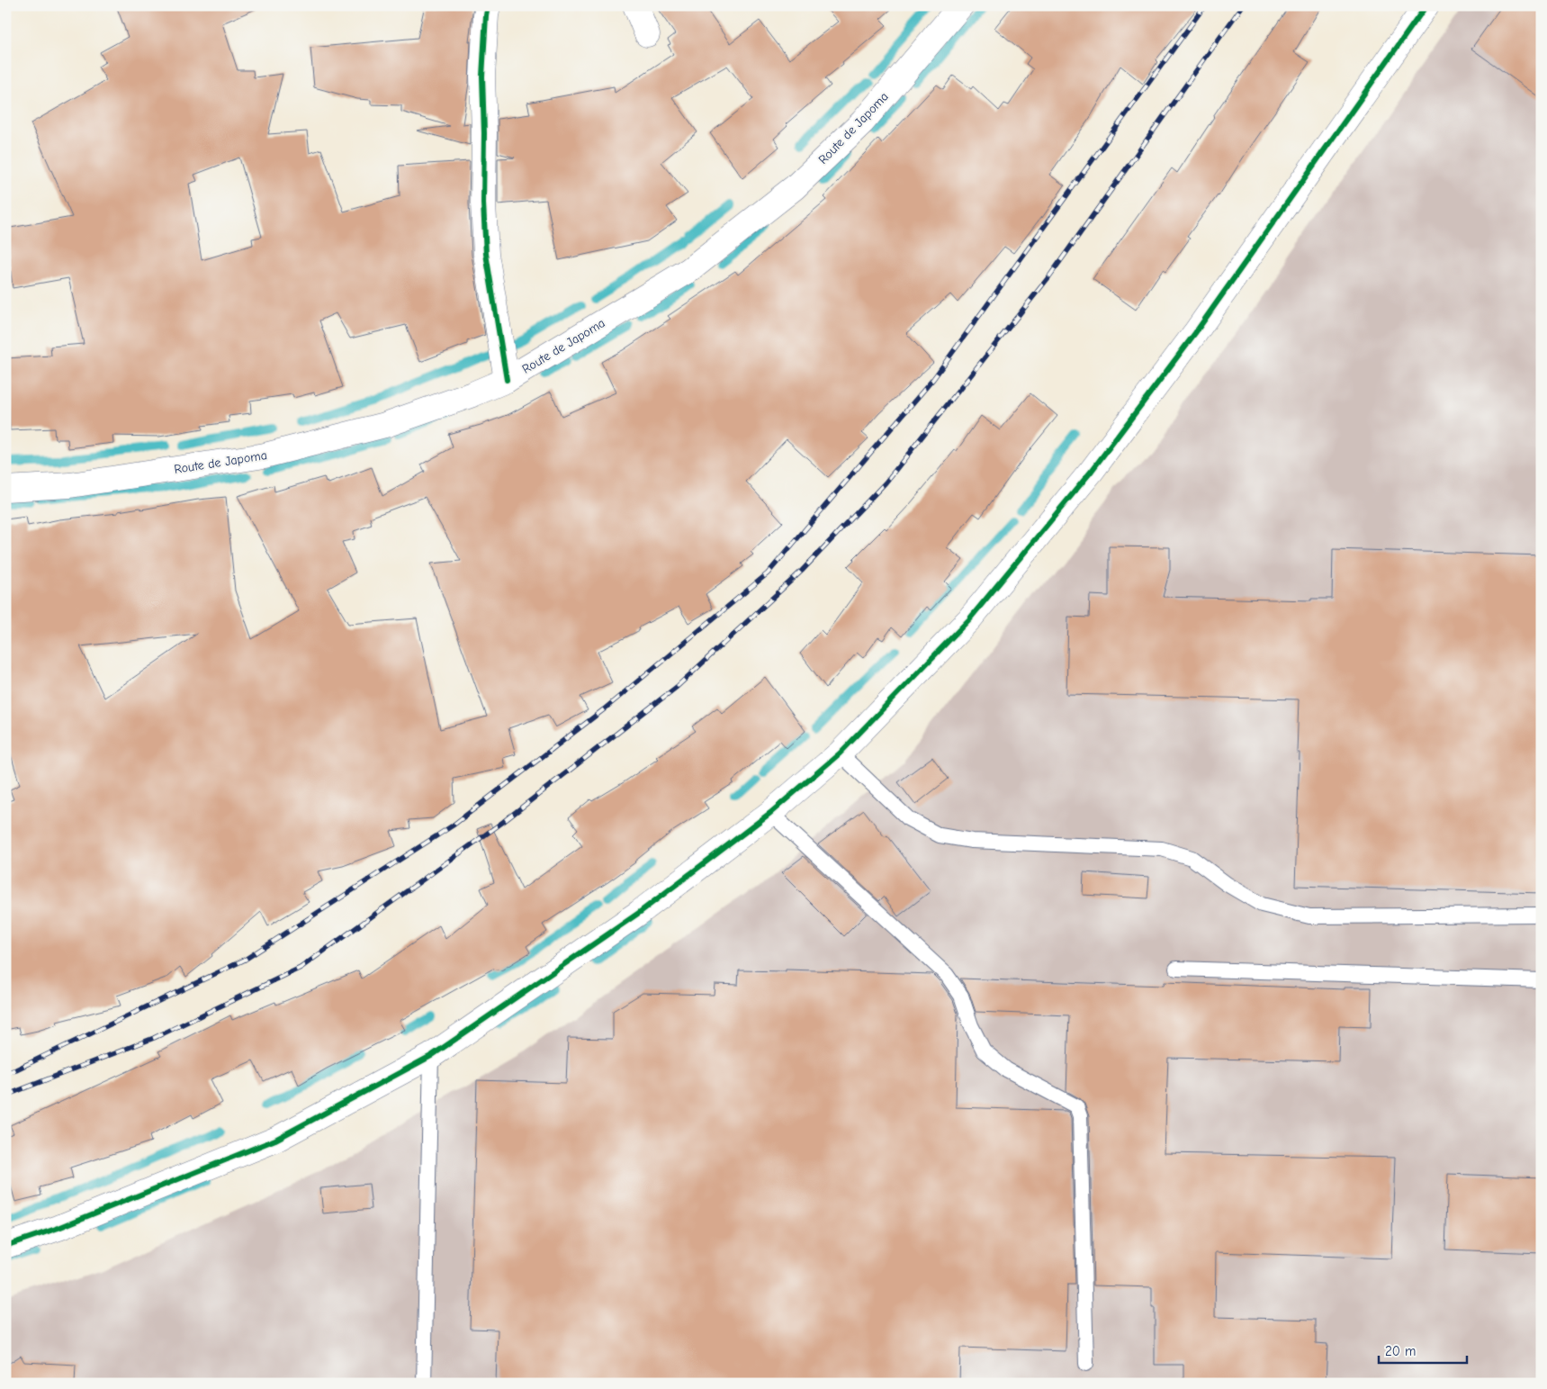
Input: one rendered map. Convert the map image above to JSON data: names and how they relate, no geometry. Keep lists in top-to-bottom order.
{
  "streets": {
    "street": ["Route de Japoma"]
  },
  "scale_bar": "20 m"
}
